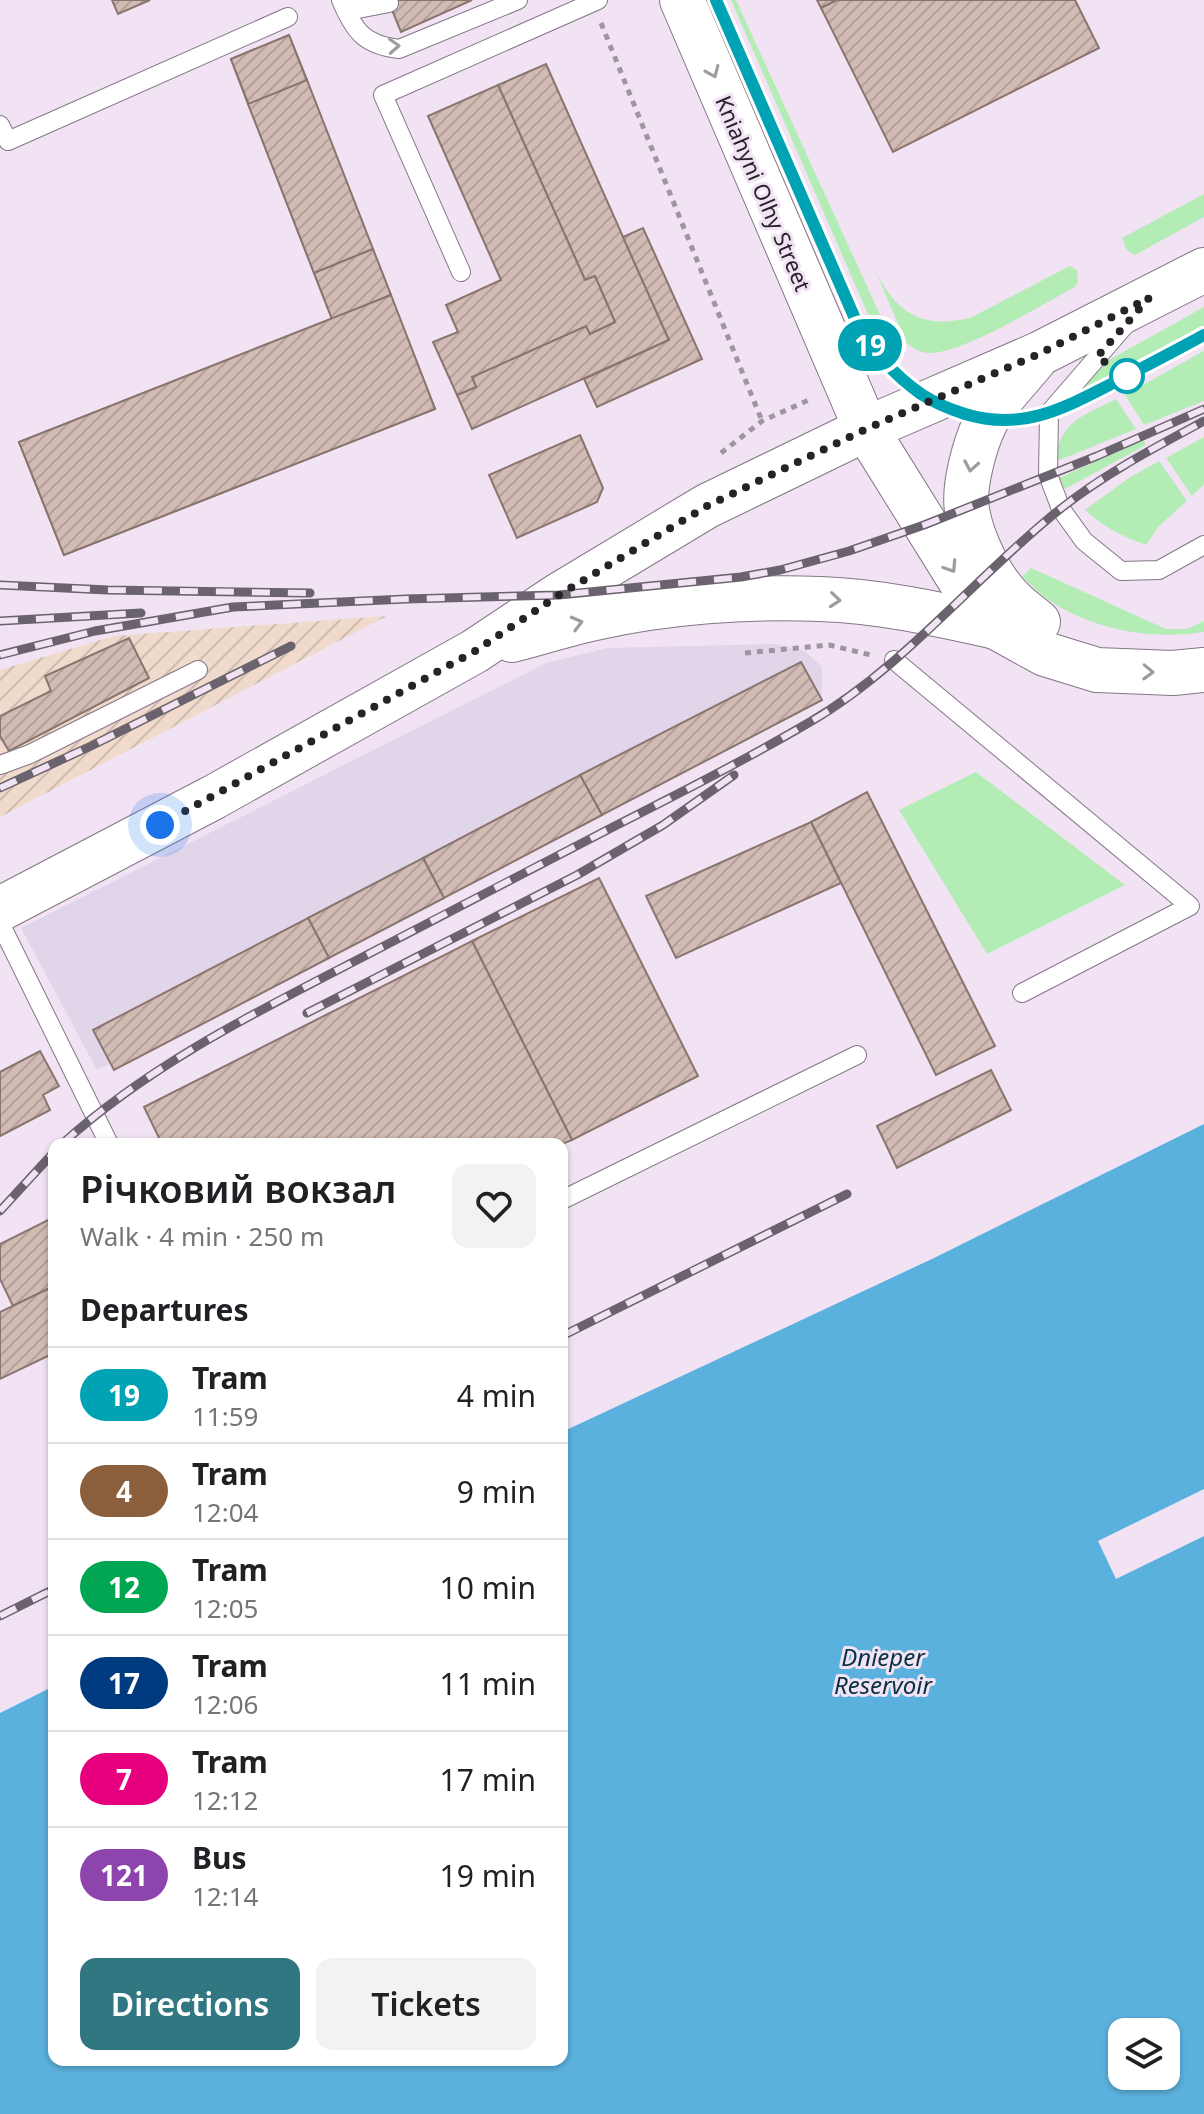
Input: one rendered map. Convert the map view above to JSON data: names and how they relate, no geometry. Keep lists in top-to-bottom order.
{
  "streets": {
    "main road": ["Kniahyni Olhy Street"]
  },
  "one_way": ["Kniahyni Olhy Street"],
  "water": ["Dnieper Reservoir"],
  "lines": ["tram line 19"],
  "page": {
    "on_map": "19",
    "heading": [
      ["Річковий вокзал", "Walk · 4 min · 250 m"],
      "Departures"
    ],
    "list": [
      {
        "mark": "19",
        "name": "Tram",
        "note": "11:59",
        "value": "4 min"
      },
      {
        "mark": "4",
        "name": "Tram",
        "note": "12:04",
        "value": "9 min"
      },
      {
        "mark": "12",
        "name": "Tram",
        "note": "12:05",
        "value": "10 min"
      },
      {
        "mark": "17",
        "name": "Tram",
        "note": "12:06",
        "value": "11 min"
      },
      {
        "mark": "7",
        "name": "Tram",
        "note": "12:12",
        "value": "17 min"
      },
      {
        "mark": "121",
        "name": "Bus",
        "note": "12:14",
        "value": "19 min"
      }
    ],
    "buttons": ["Directions", "Tickets"]
  }
}
